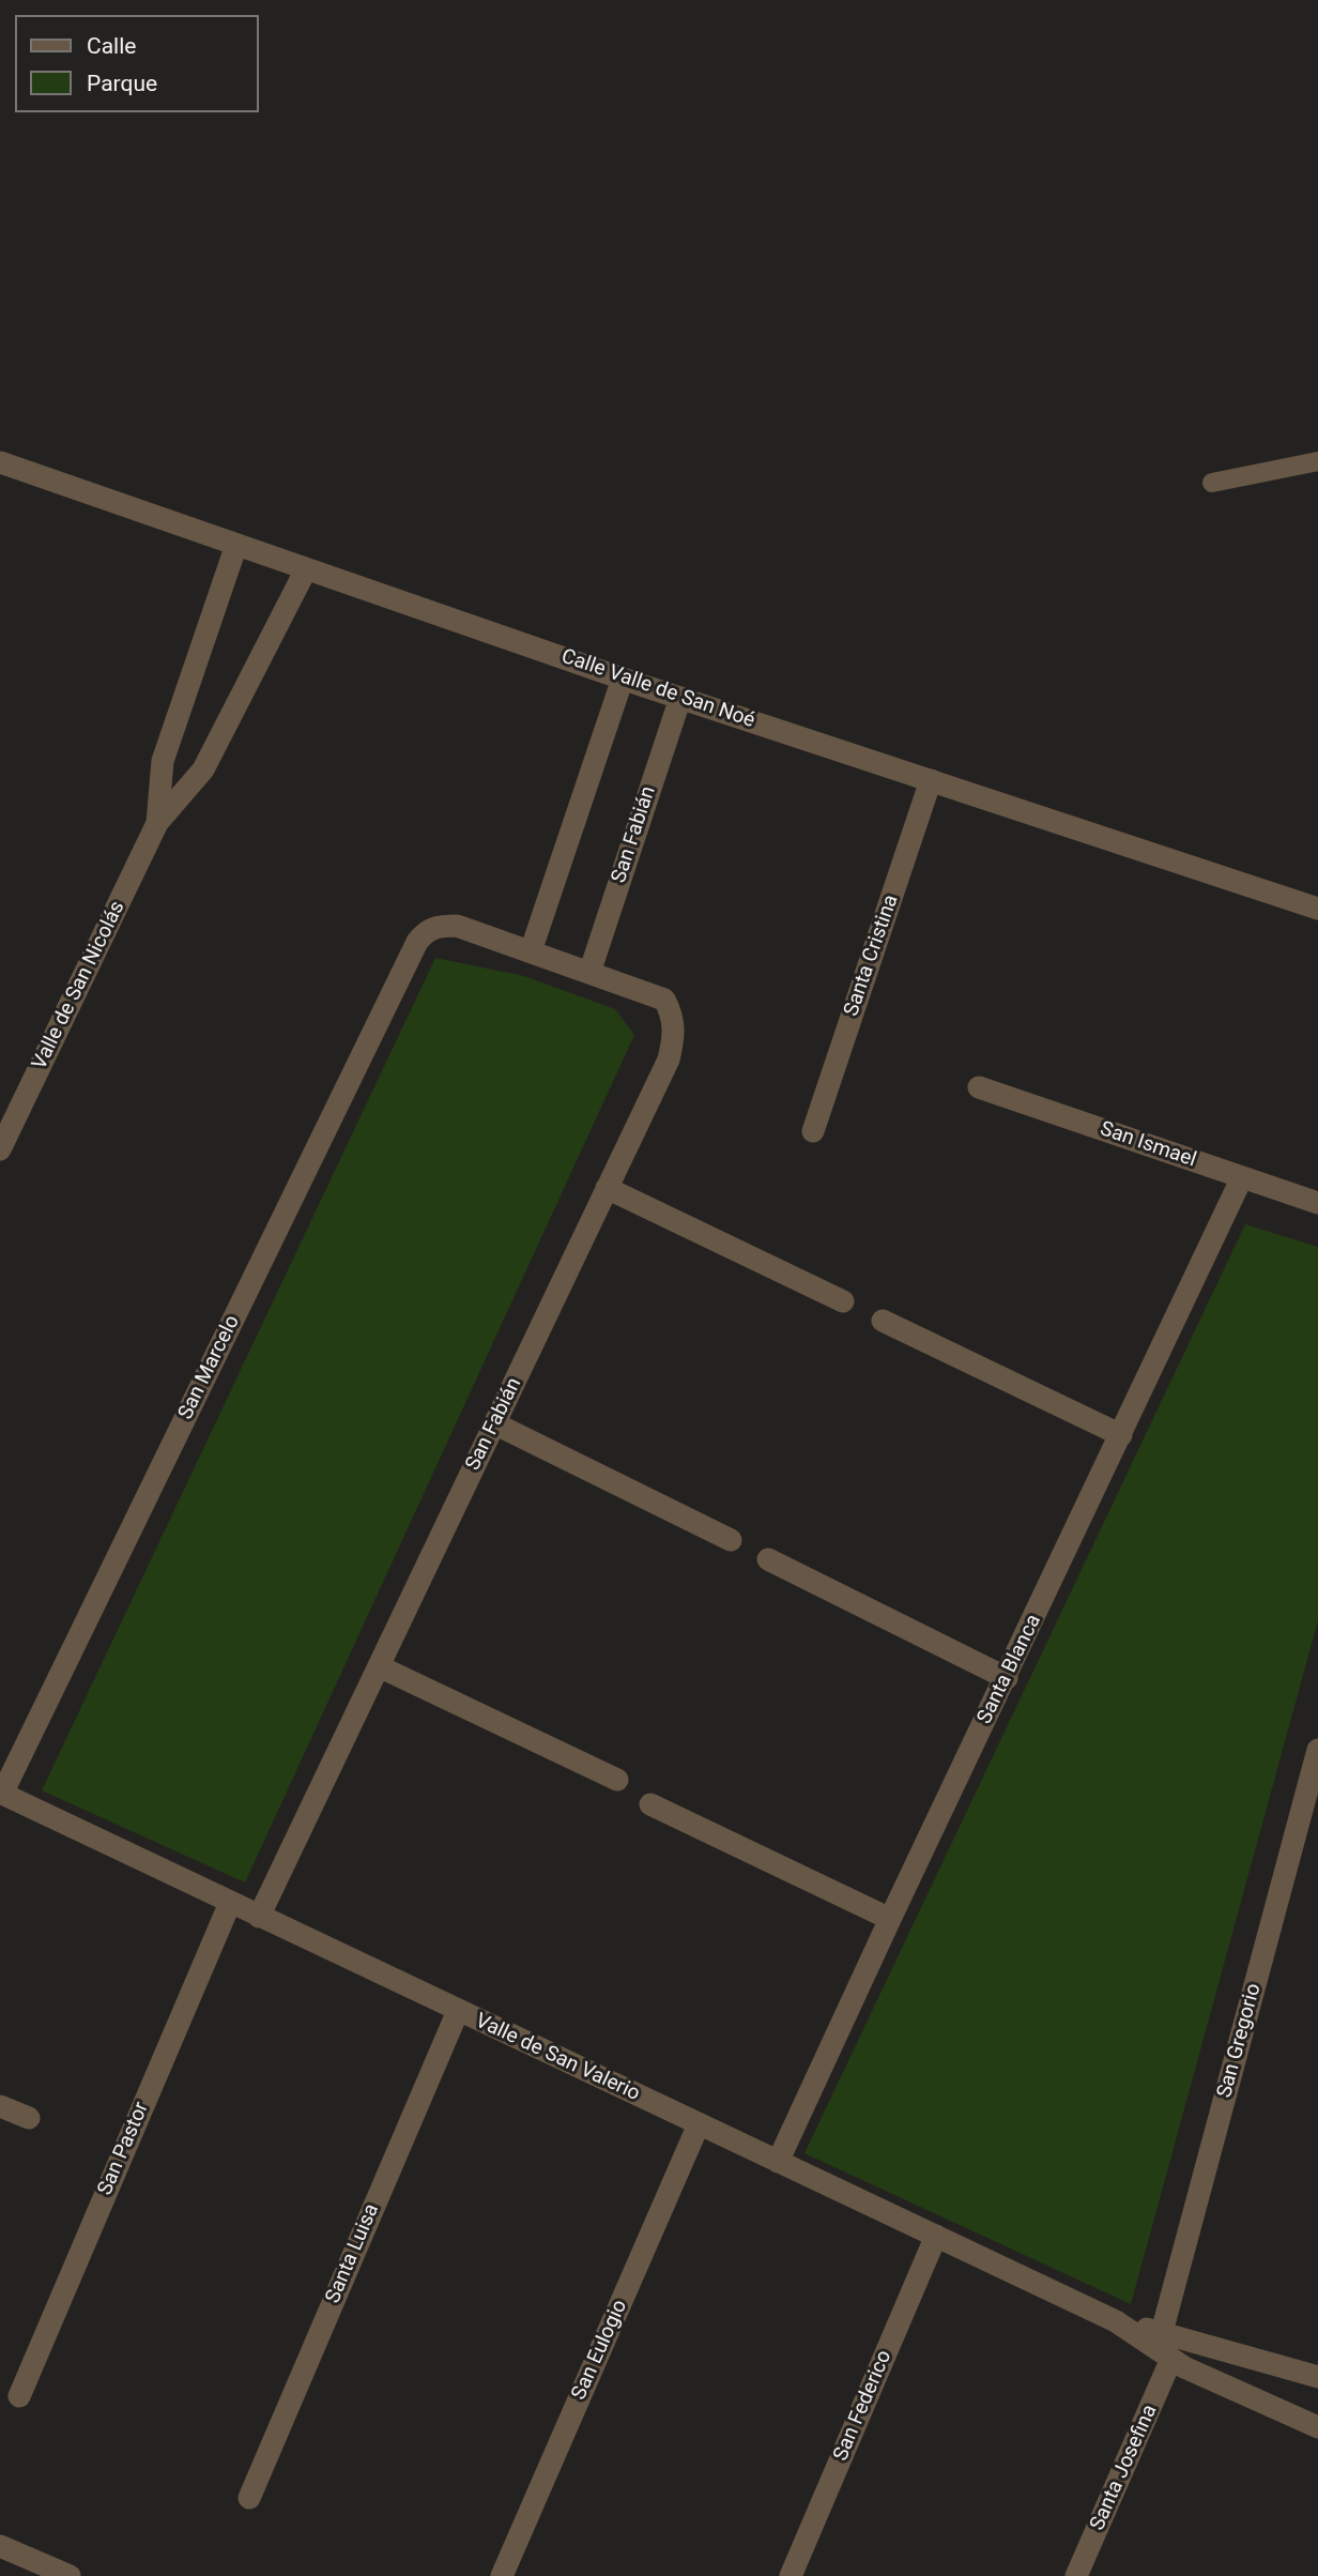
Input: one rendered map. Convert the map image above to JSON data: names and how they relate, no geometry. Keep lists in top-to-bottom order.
{
  "streets": {
    "street": [
      "Calle Valle de San Noé",
      "San Fabián",
      "Santa Cristina",
      "Valle de San Nicolás",
      "San Ismael",
      "San Marcelo",
      "Santa Blanca",
      "San Gregorio",
      "Valle de San Valerio",
      "San Pastor",
      "Santa Luisa",
      "San Eulogio",
      "San Federico",
      "Santa Josefina"
    ]
  },
  "crossings": [
    ["Calle Valle de San Noé", "San Fabián"],
    ["Calle Valle de San Noé", "Santa Cristina"],
    ["Calle Valle de San Noé", "Valle de San Nicolás"],
    ["San Fabián", "San Marcelo"],
    ["San Fabián", "Valle de San Valerio"],
    ["San Ismael", "Santa Blanca"],
    ["San Marcelo", "Valle de San Valerio"],
    ["Santa Blanca", "Valle de San Valerio"],
    ["San Gregorio", "Valle de San Valerio"],
    ["Valle de San Valerio", "San Pastor"],
    ["Valle de San Valerio", "Santa Luisa"],
    ["Valle de San Valerio", "San Eulogio"],
    ["Valle de San Valerio", "San Federico"],
    ["Valle de San Valerio", "Santa Josefina"]
  ],
  "legend": ["Calle", "Parque"]
}
